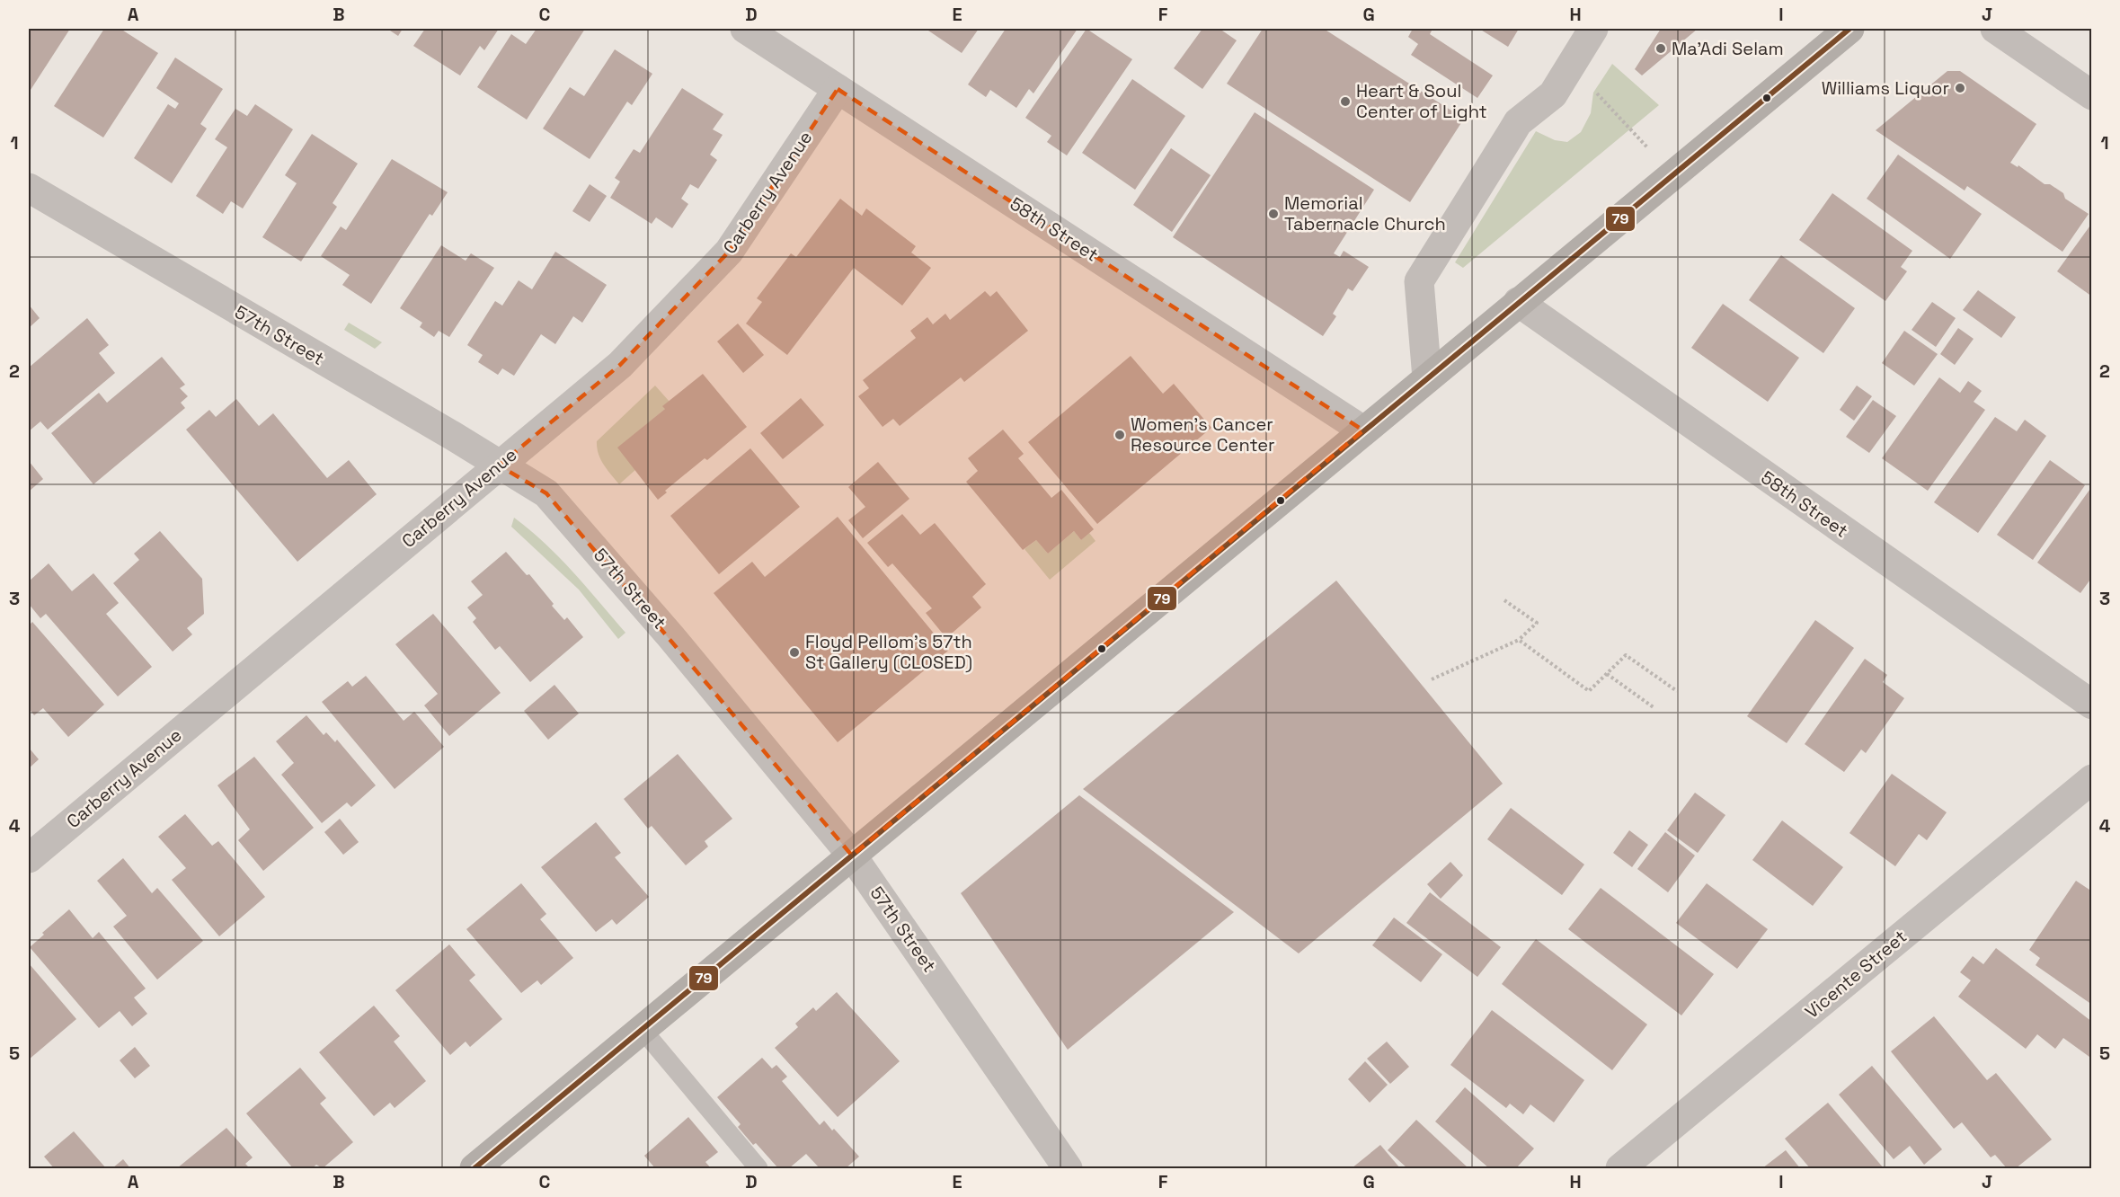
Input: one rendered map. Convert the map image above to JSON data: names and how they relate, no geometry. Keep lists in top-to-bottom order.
{
  "streets": {
    "street": [
      "Carberry Avenue",
      "58th Street",
      "57th Street",
      "Vicente Street"
    ]
  },
  "crossings": [
    ["Carberry Avenue", "58th Street"],
    ["Carberry Avenue", "57th Street"]
  ],
  "places": [
    "Ma'Adi Selam",
    "Williams Liquor",
    "Heart & Soul Center of Light",
    "Memorial Tabernacle Church",
    "Women's Cancer Resource Center",
    "Floyd Pellom's 57th St Gallery (CLOSED)"
  ],
  "lines": ["transit line 79"],
  "grid": {
    "columns": [
      "A",
      "B",
      "C",
      "D",
      "E",
      "F",
      "G",
      "H",
      "I",
      "J"
    ],
    "rows": [
      "1",
      "2",
      "3",
      "4",
      "5"
    ]
  }
}
